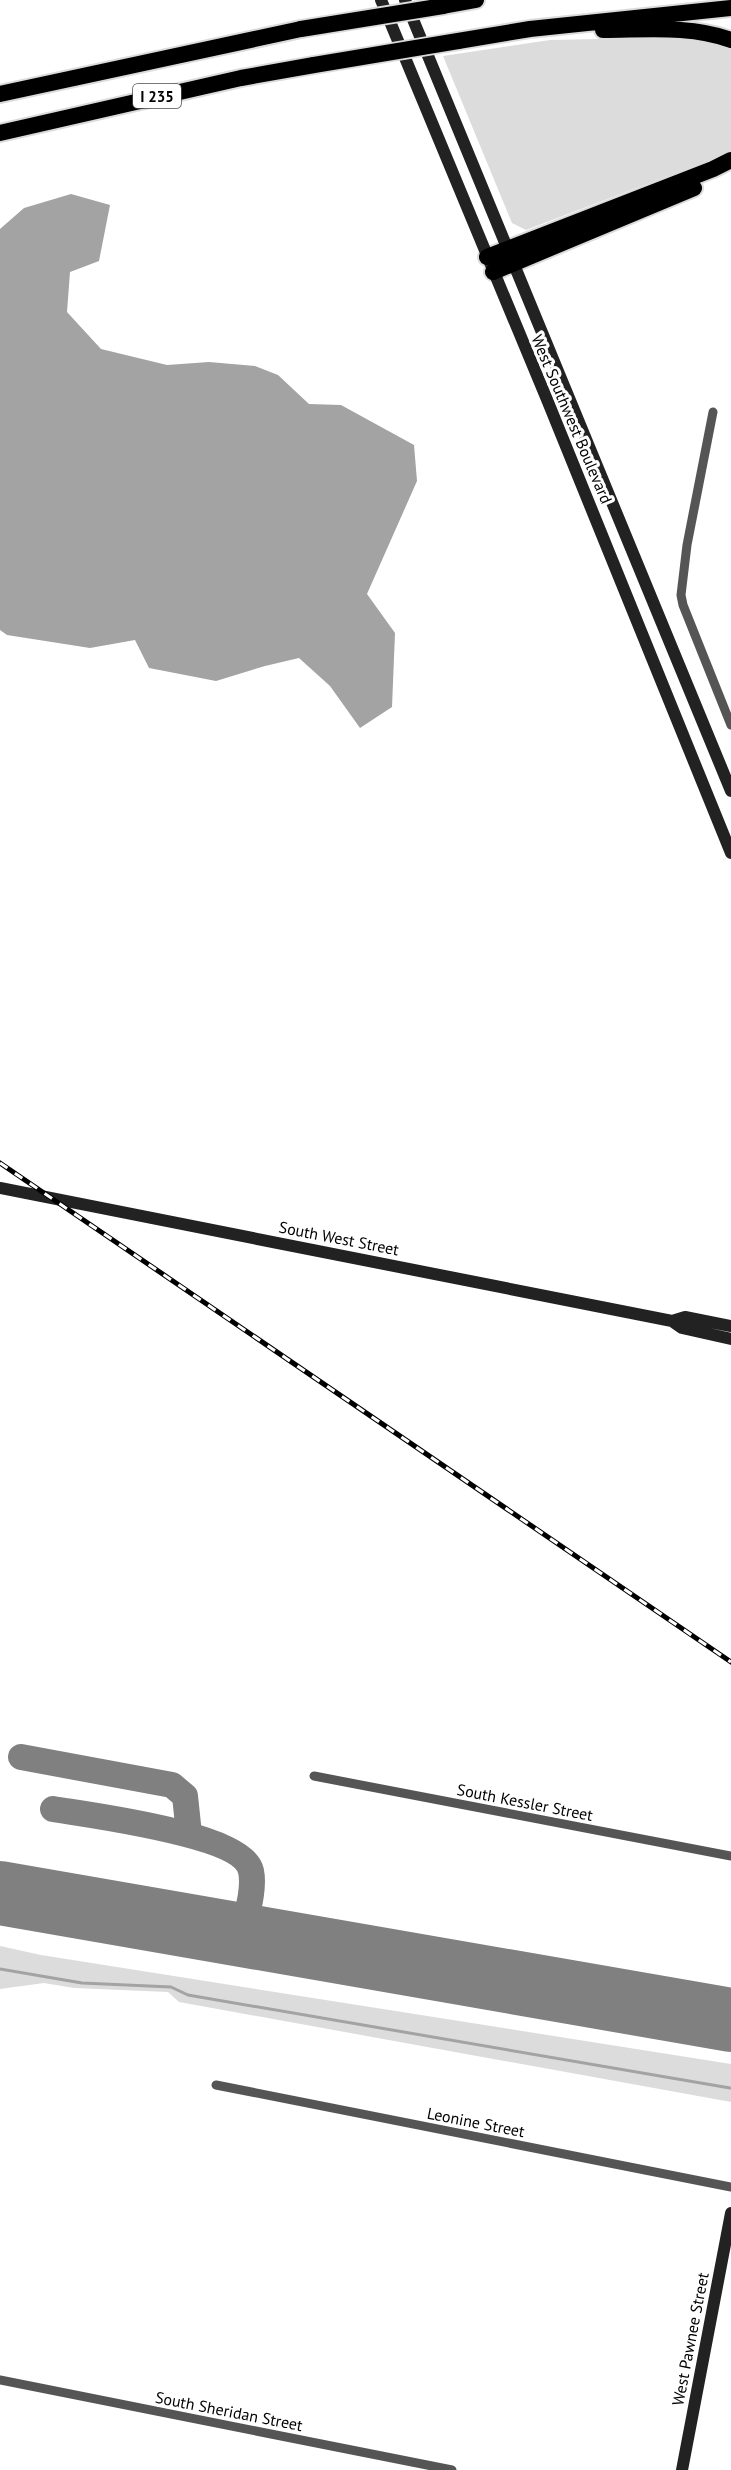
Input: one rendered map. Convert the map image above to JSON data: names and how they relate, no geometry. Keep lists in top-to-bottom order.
{
  "streets": {
    "highway": ["I 235"],
    "main road": ["West Southwest Boulevard", "South West Street", "West Pawnee Street"],
    "street": ["South Kessler Street", "Leonine Street", "South Sheridan Street"]
  }
}
